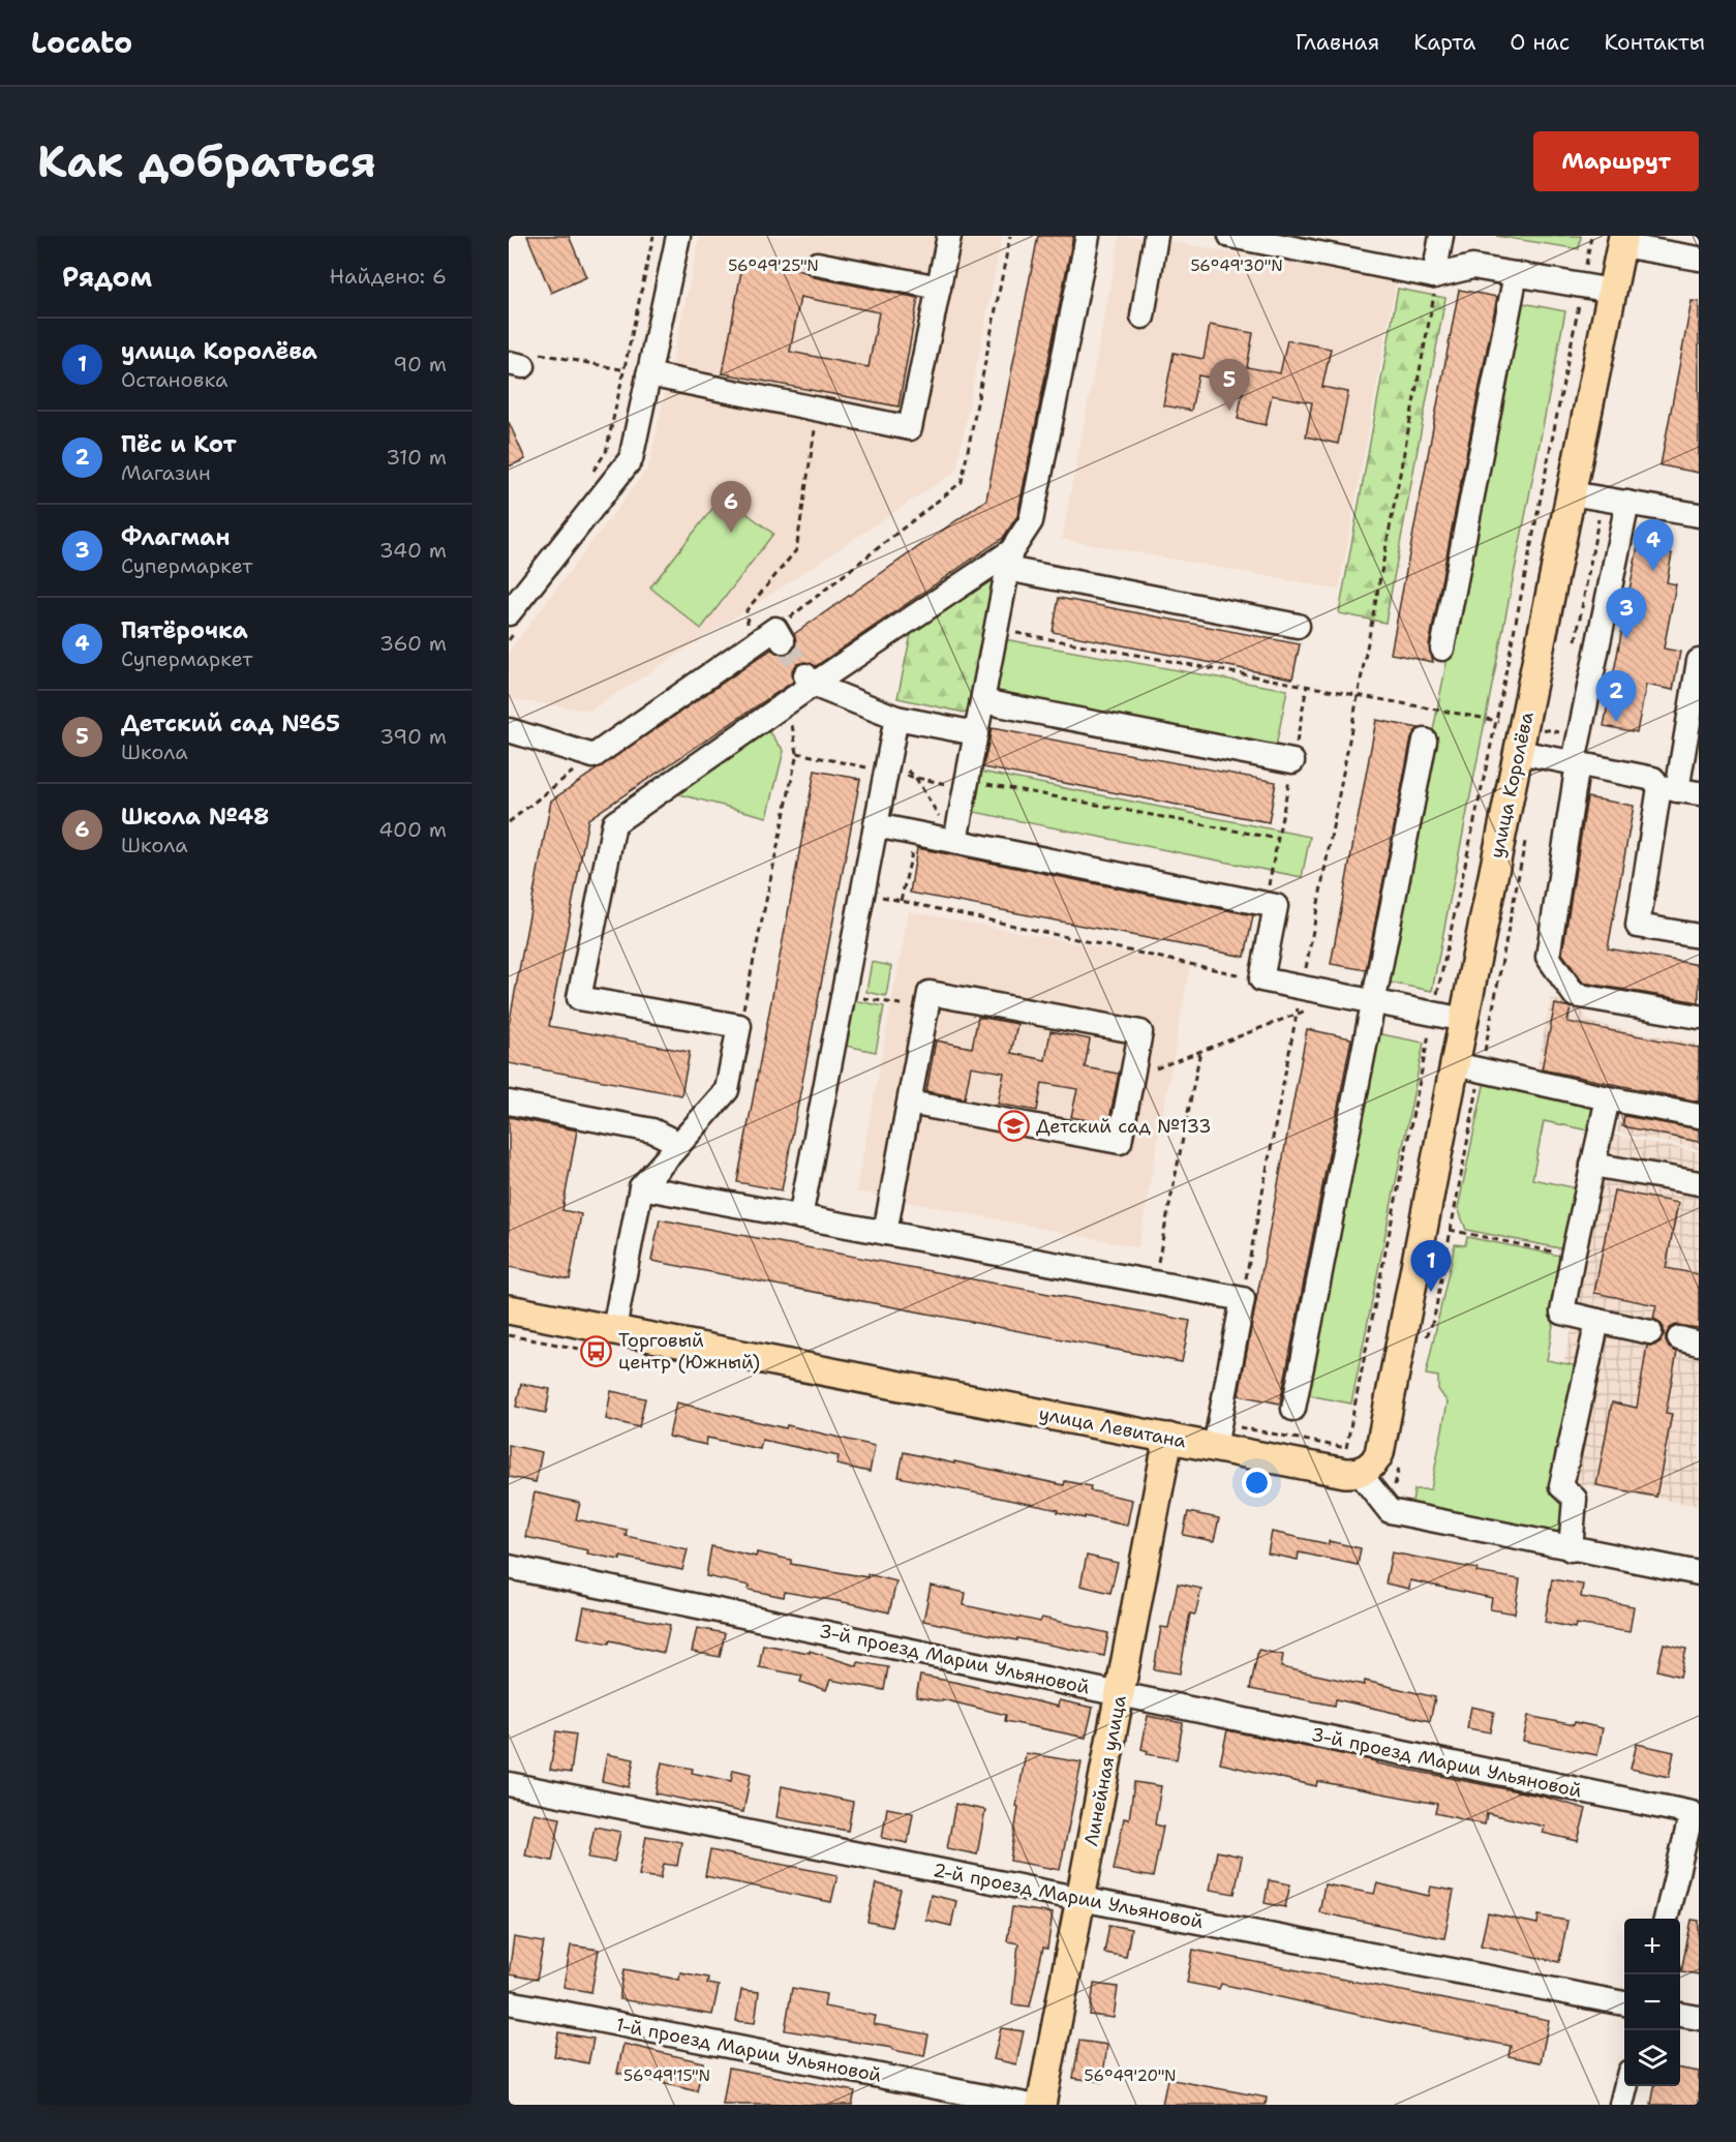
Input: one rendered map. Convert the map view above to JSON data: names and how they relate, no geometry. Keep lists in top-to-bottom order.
{
  "streets": {
    "main road": ["улица Королёва", "улица Левитана", "Линейная улица"],
    "street": ["3-й проезд Марии Ульяновой", "2-й проезд Марии Ульяновой", "1-й проезд Марии Ульяновой"]
  },
  "crossings": [
    ["улица Королёва", "улица Левитана"],
    ["улица Левитана", "Линейная улица"],
    ["3-й проезд Марии Ульяновой", "Линейная улица"],
    ["Линейная улица", "2-й проезд Марии Ульяновой"]
  ],
  "places": {
    "school or university": ["Детский сад №133"],
    "bus stop": ["Торговый центр (Южный)"]
  },
  "page": {
    "header": "Locato",
    "nav": [
      "Главная",
      "Карта",
      "О нас",
      "Контакты"
    ],
    "buttons": "Маршрут",
    "title": "Как добраться",
    "heading": ["Рядом", "Найдено: 6"],
    "list": [
      {
        "mark": "1",
        "name": "улица Королёва",
        "note": "Остановка",
        "value": "90 m"
      },
      {
        "mark": "2",
        "name": "Пёс и Кот",
        "note": "Магазин",
        "value": "310 m"
      },
      {
        "mark": "3",
        "name": "Флагман",
        "note": "Супермаркет",
        "value": "340 m"
      },
      {
        "mark": "4",
        "name": "Пятёрочка",
        "note": "Супермаркет",
        "value": "360 m"
      },
      {
        "mark": "5",
        "name": "Детский сад №65",
        "note": "Школа",
        "value": "390 m"
      },
      {
        "mark": "6",
        "name": "Школа №48",
        "note": "Школа",
        "value": "400 m"
      }
    ],
    "pins": [
      "5",
      "6",
      "4",
      "3",
      "2",
      "1"
    ],
    "map_buttons": ["+", "−"]
  },
  "coordinates": [
    "56°49'25\"N",
    "56°49'30\"N",
    "56°49'15\"N",
    "56°49'20\"N"
  ]
}
